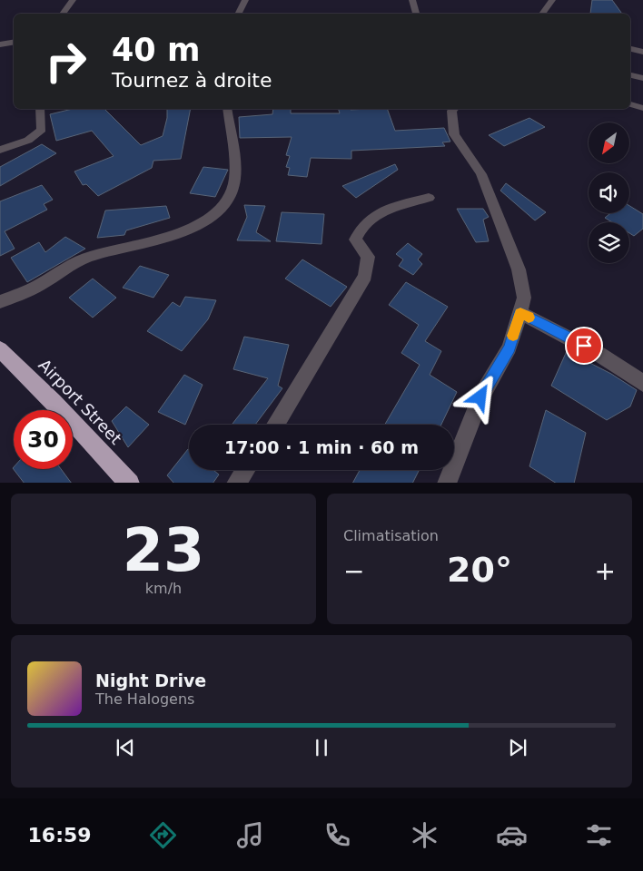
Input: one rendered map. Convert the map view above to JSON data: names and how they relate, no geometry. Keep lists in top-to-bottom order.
{
  "streets": {
    "highway": ["Airport Street"]
  },
  "north": "bottom left",
  "page": {
    "turn": ["40 m", "Tournez à droite"],
    "limit": "30",
    "trip": "17:00 · 1 min · 60 m",
    "tile": [
      ["23", "km/h"],
      "Climatisation"
    ],
    "heat": ["−", "20°", "+"],
    "song": ["Night Drive", "The Halogens"],
    "tabs": "16:59"
  }
}
